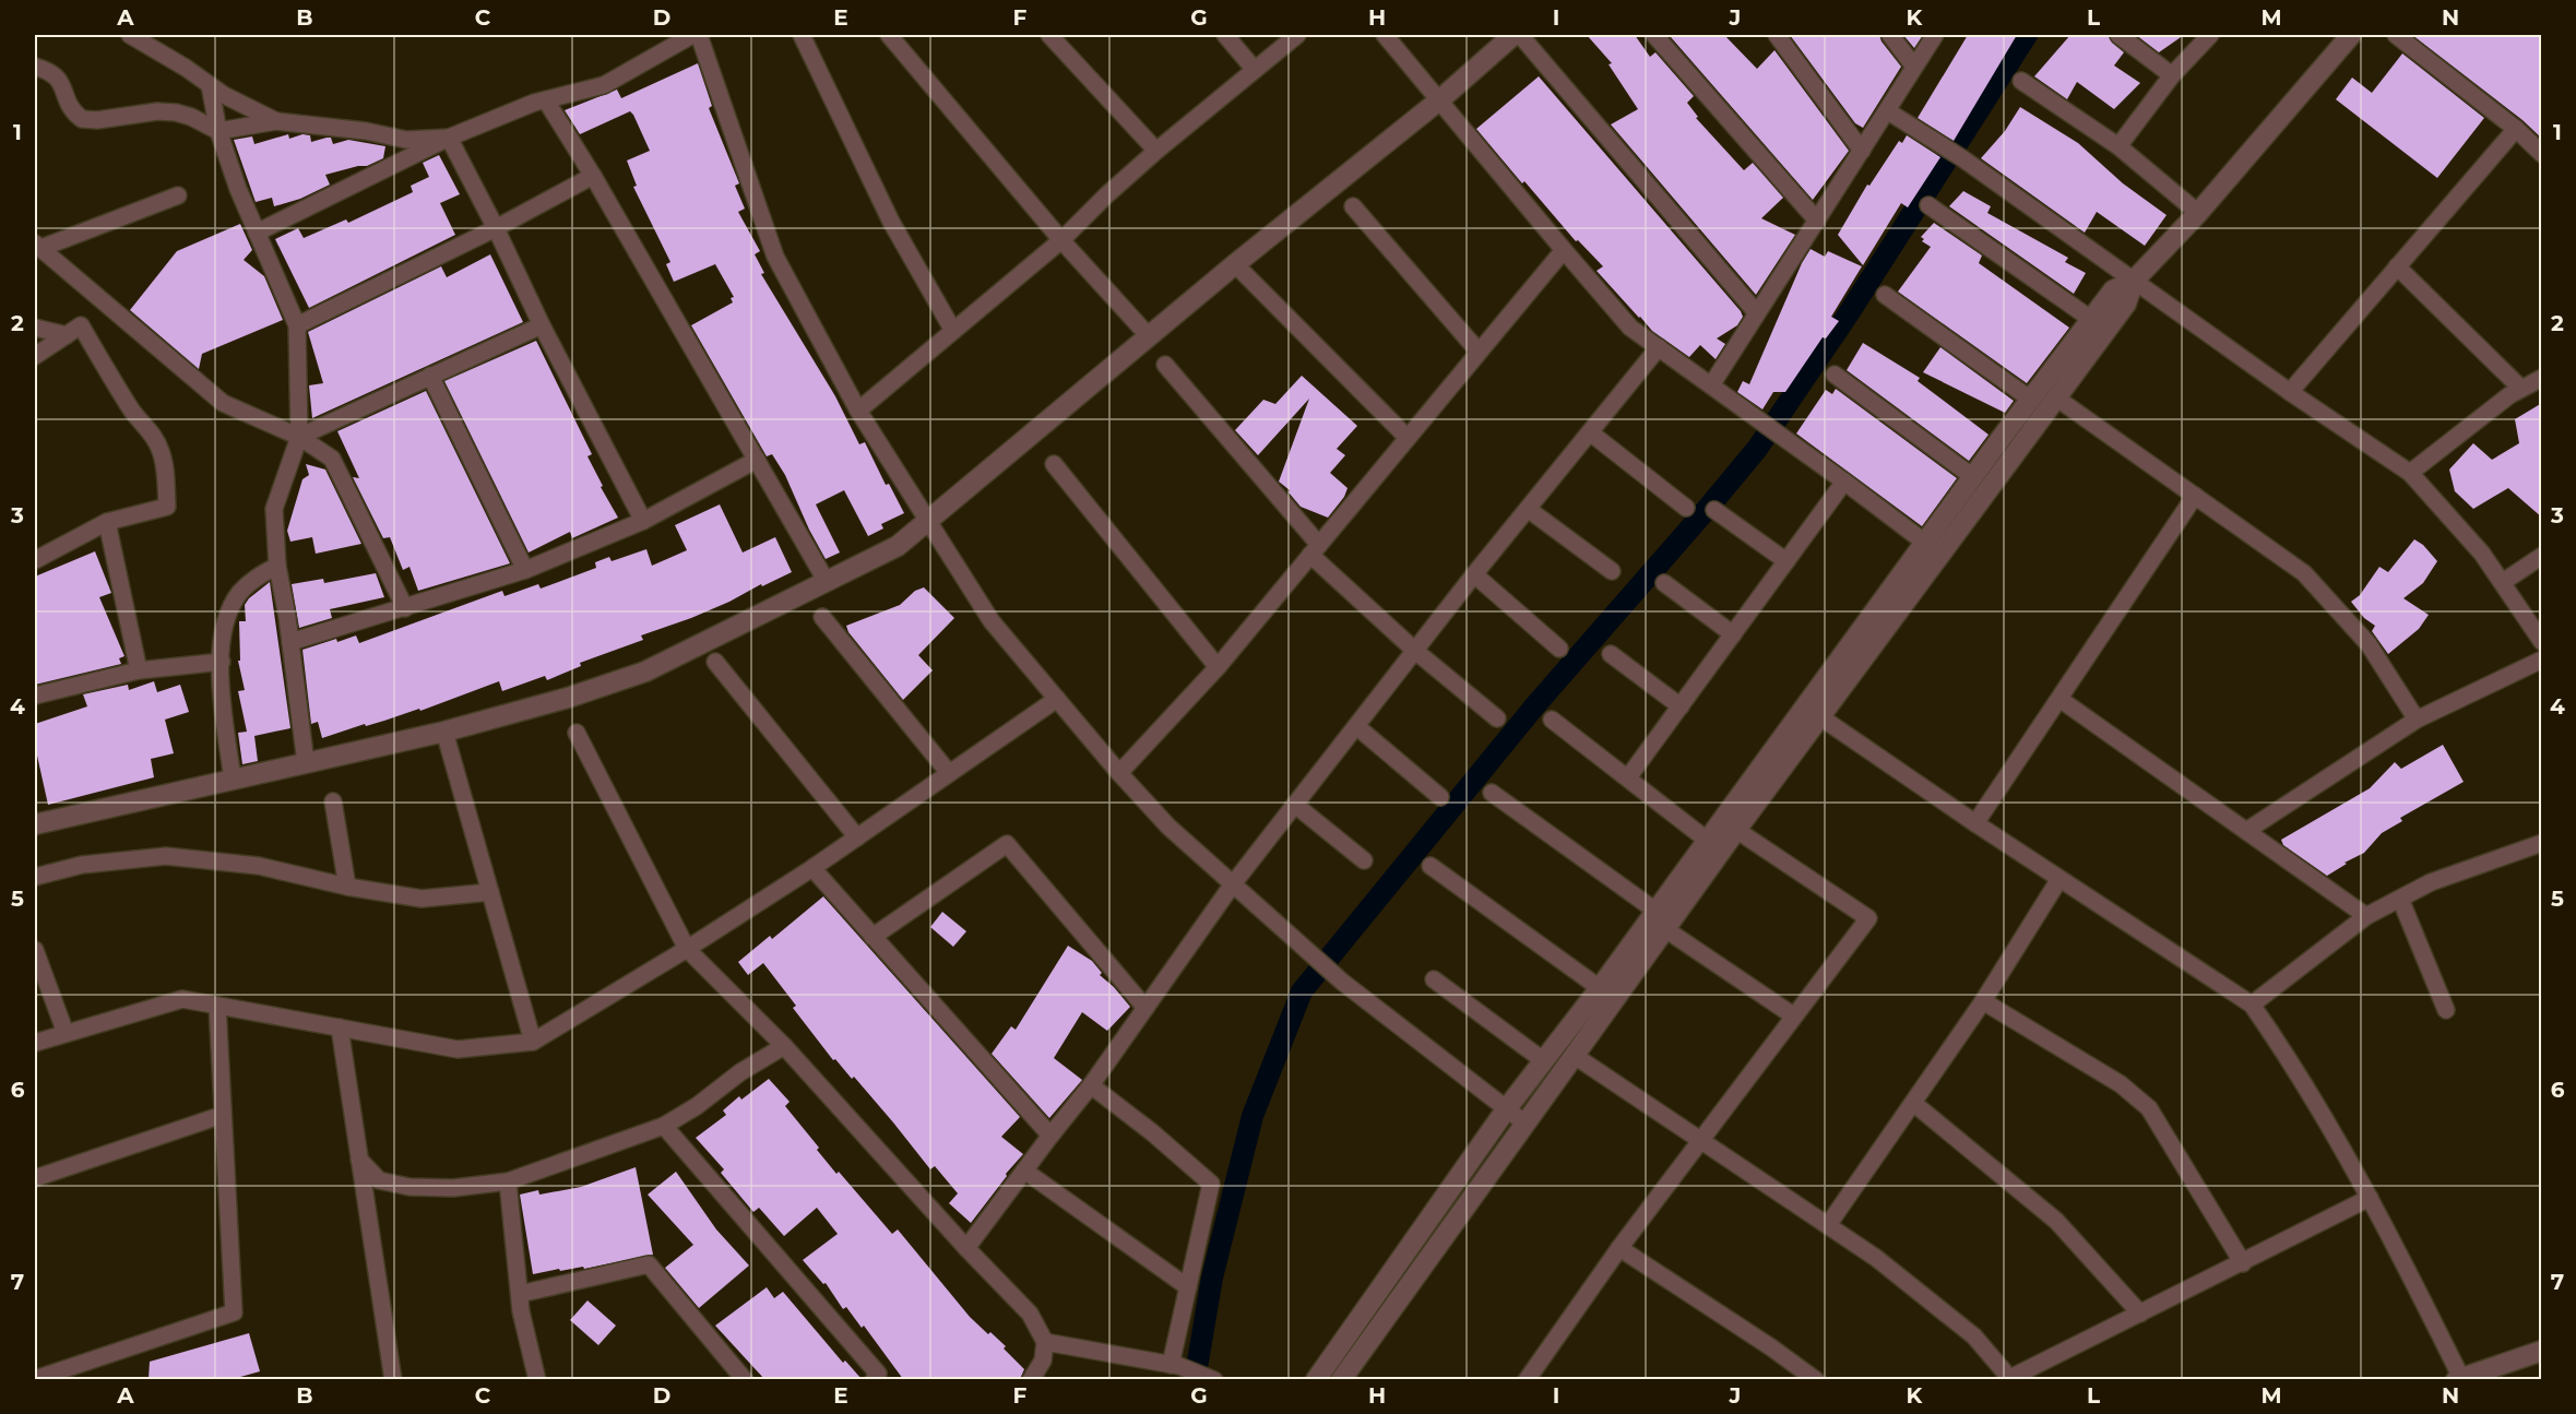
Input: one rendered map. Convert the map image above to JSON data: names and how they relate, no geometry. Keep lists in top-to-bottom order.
{
  "grid": {
    "columns": [
      "A",
      "B",
      "C",
      "D",
      "E",
      "F",
      "G",
      "H",
      "I",
      "J",
      "K",
      "L",
      "M",
      "N"
    ],
    "rows": [
      "1",
      "2",
      "3",
      "4",
      "5",
      "6",
      "7"
    ]
  }
}
